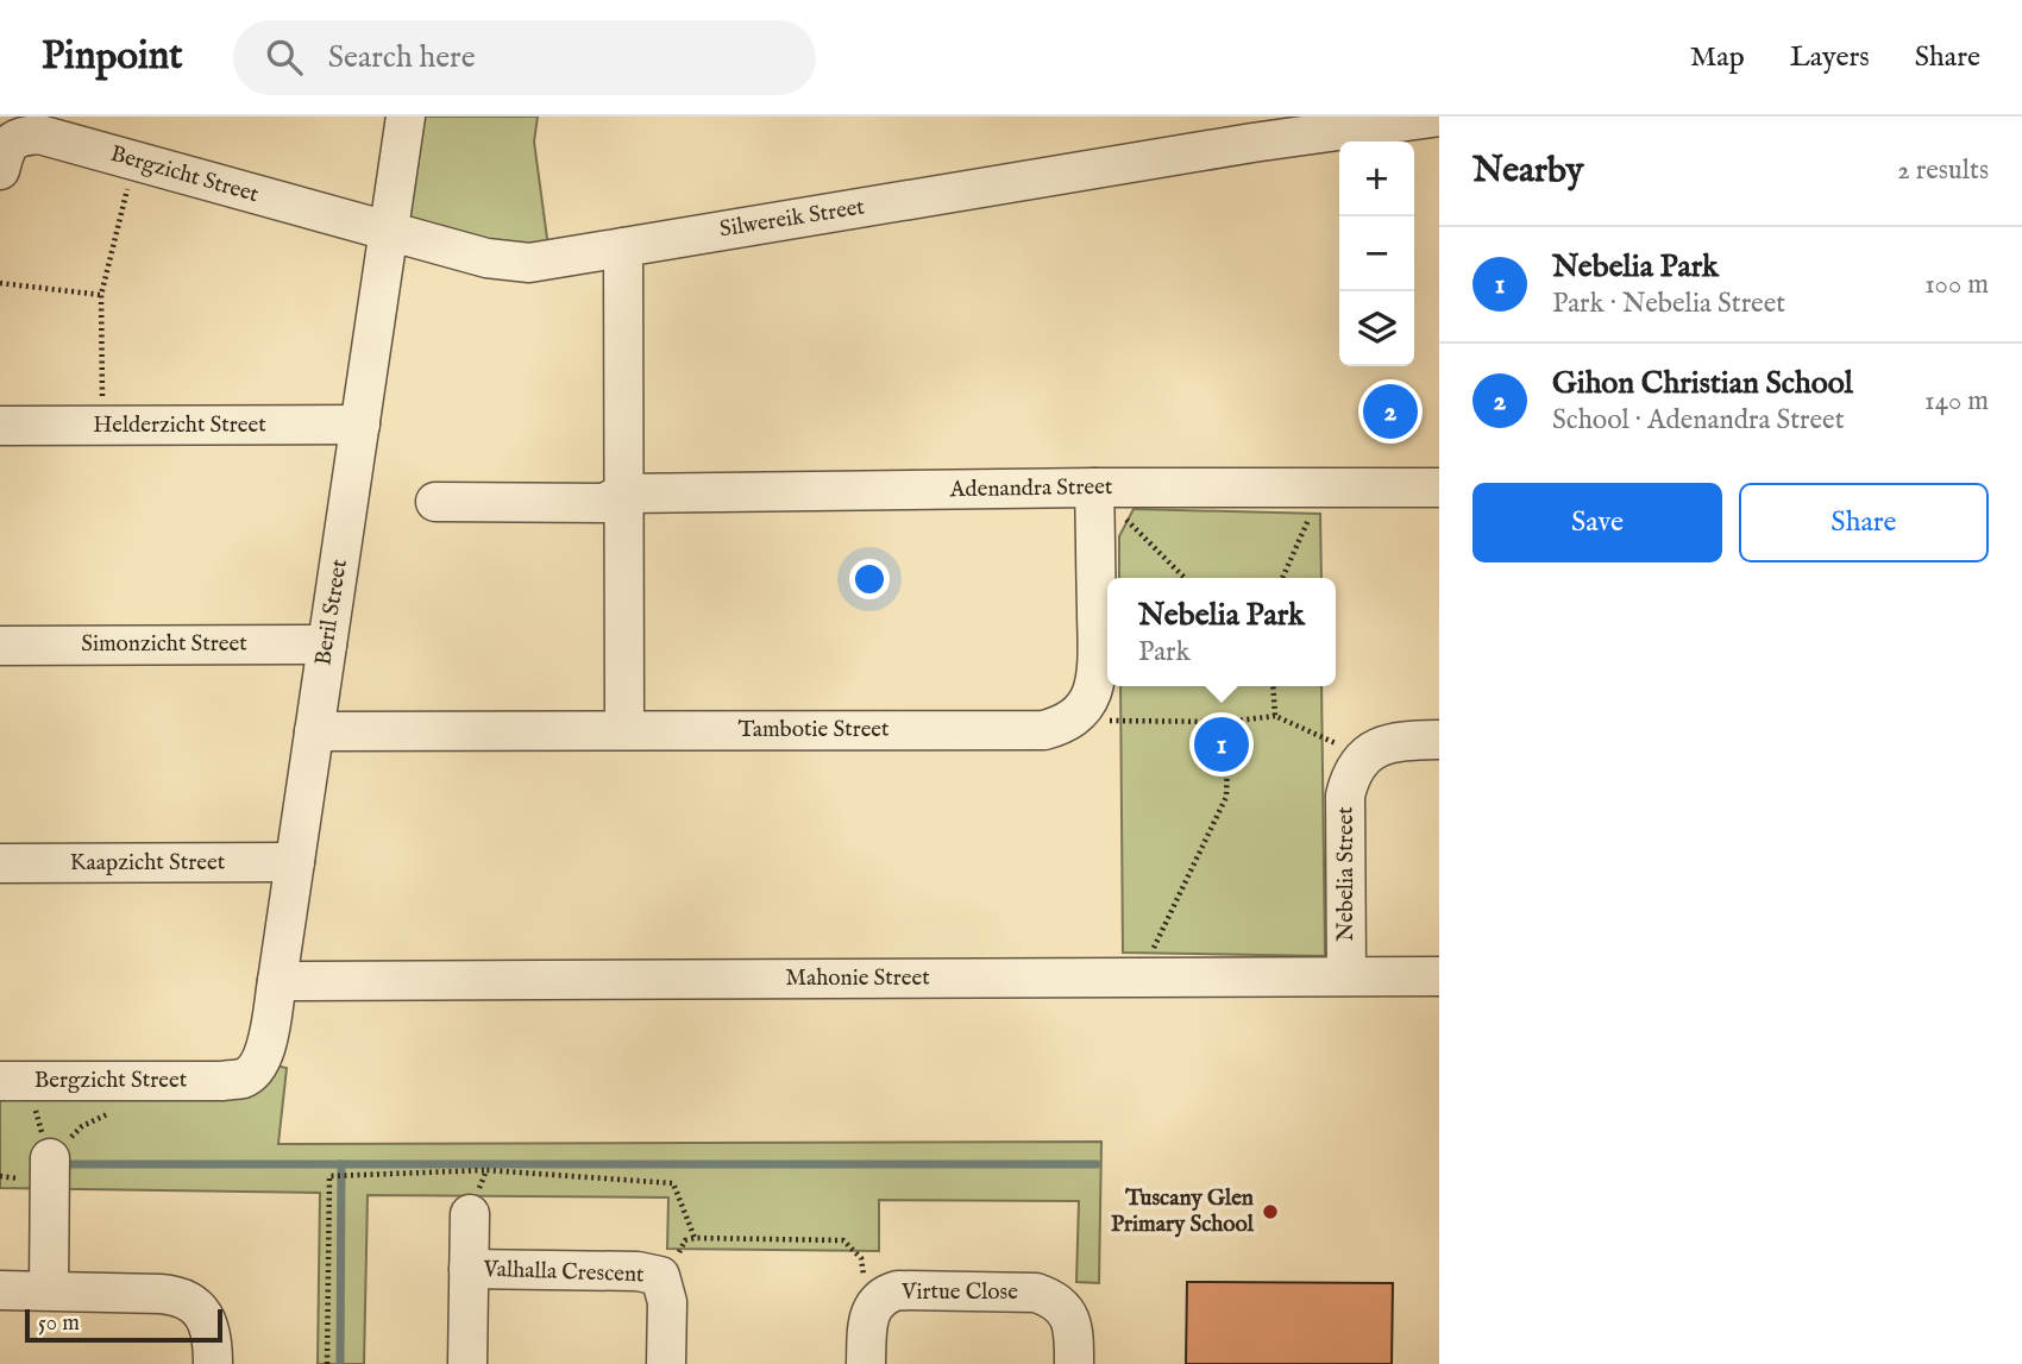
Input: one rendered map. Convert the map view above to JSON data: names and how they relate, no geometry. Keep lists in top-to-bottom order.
{
  "streets": {
    "street": [
      "Bergzicht Street",
      "Silwereik Street",
      "Helderzicht Street",
      "Adenandra Street",
      "Beril Street",
      "Simonzicht Street",
      "Tambotie Street",
      "Kaapzicht Street",
      "Nebelia Street",
      "Mahonie Street",
      "Valhalla Crescent",
      "Virtue Close"
    ]
  },
  "crossings": [
    ["Bergzicht Street", "Silwereik Street"],
    ["Bergzicht Street", "Beril Street"],
    ["Silwereik Street", "Beril Street"],
    ["Helderzicht Street", "Beril Street"],
    ["Beril Street", "Simonzicht Street"],
    ["Beril Street", "Tambotie Street"],
    ["Beril Street", "Kaapzicht Street"],
    ["Beril Street", "Mahonie Street"],
    ["Nebelia Street", "Mahonie Street"]
  ],
  "places": ["Tuscany Glen Primary School"],
  "scale_bar": "50 m",
  "page": {
    "header": "Pinpoint",
    "search": "Search here",
    "nav": ["Map", "Layers", "Share"],
    "heading": ["Nearby", "2 results"],
    "map_buttons": ["+", "−"],
    "list": [
      {
        "mark": "1",
        "name": "Nebelia Park",
        "note": "Park · Nebelia Street",
        "value": "100 m"
      },
      {
        "mark": "2",
        "name": "Gihon Christian School",
        "note": "School · Adenandra Street",
        "value": "140 m"
      }
    ],
    "pins": ["2", "1"],
    "buttons": ["Save", "Share"],
    "popup": ["Nebelia Park", "Park"],
    "scale": "50 m"
  }
}
